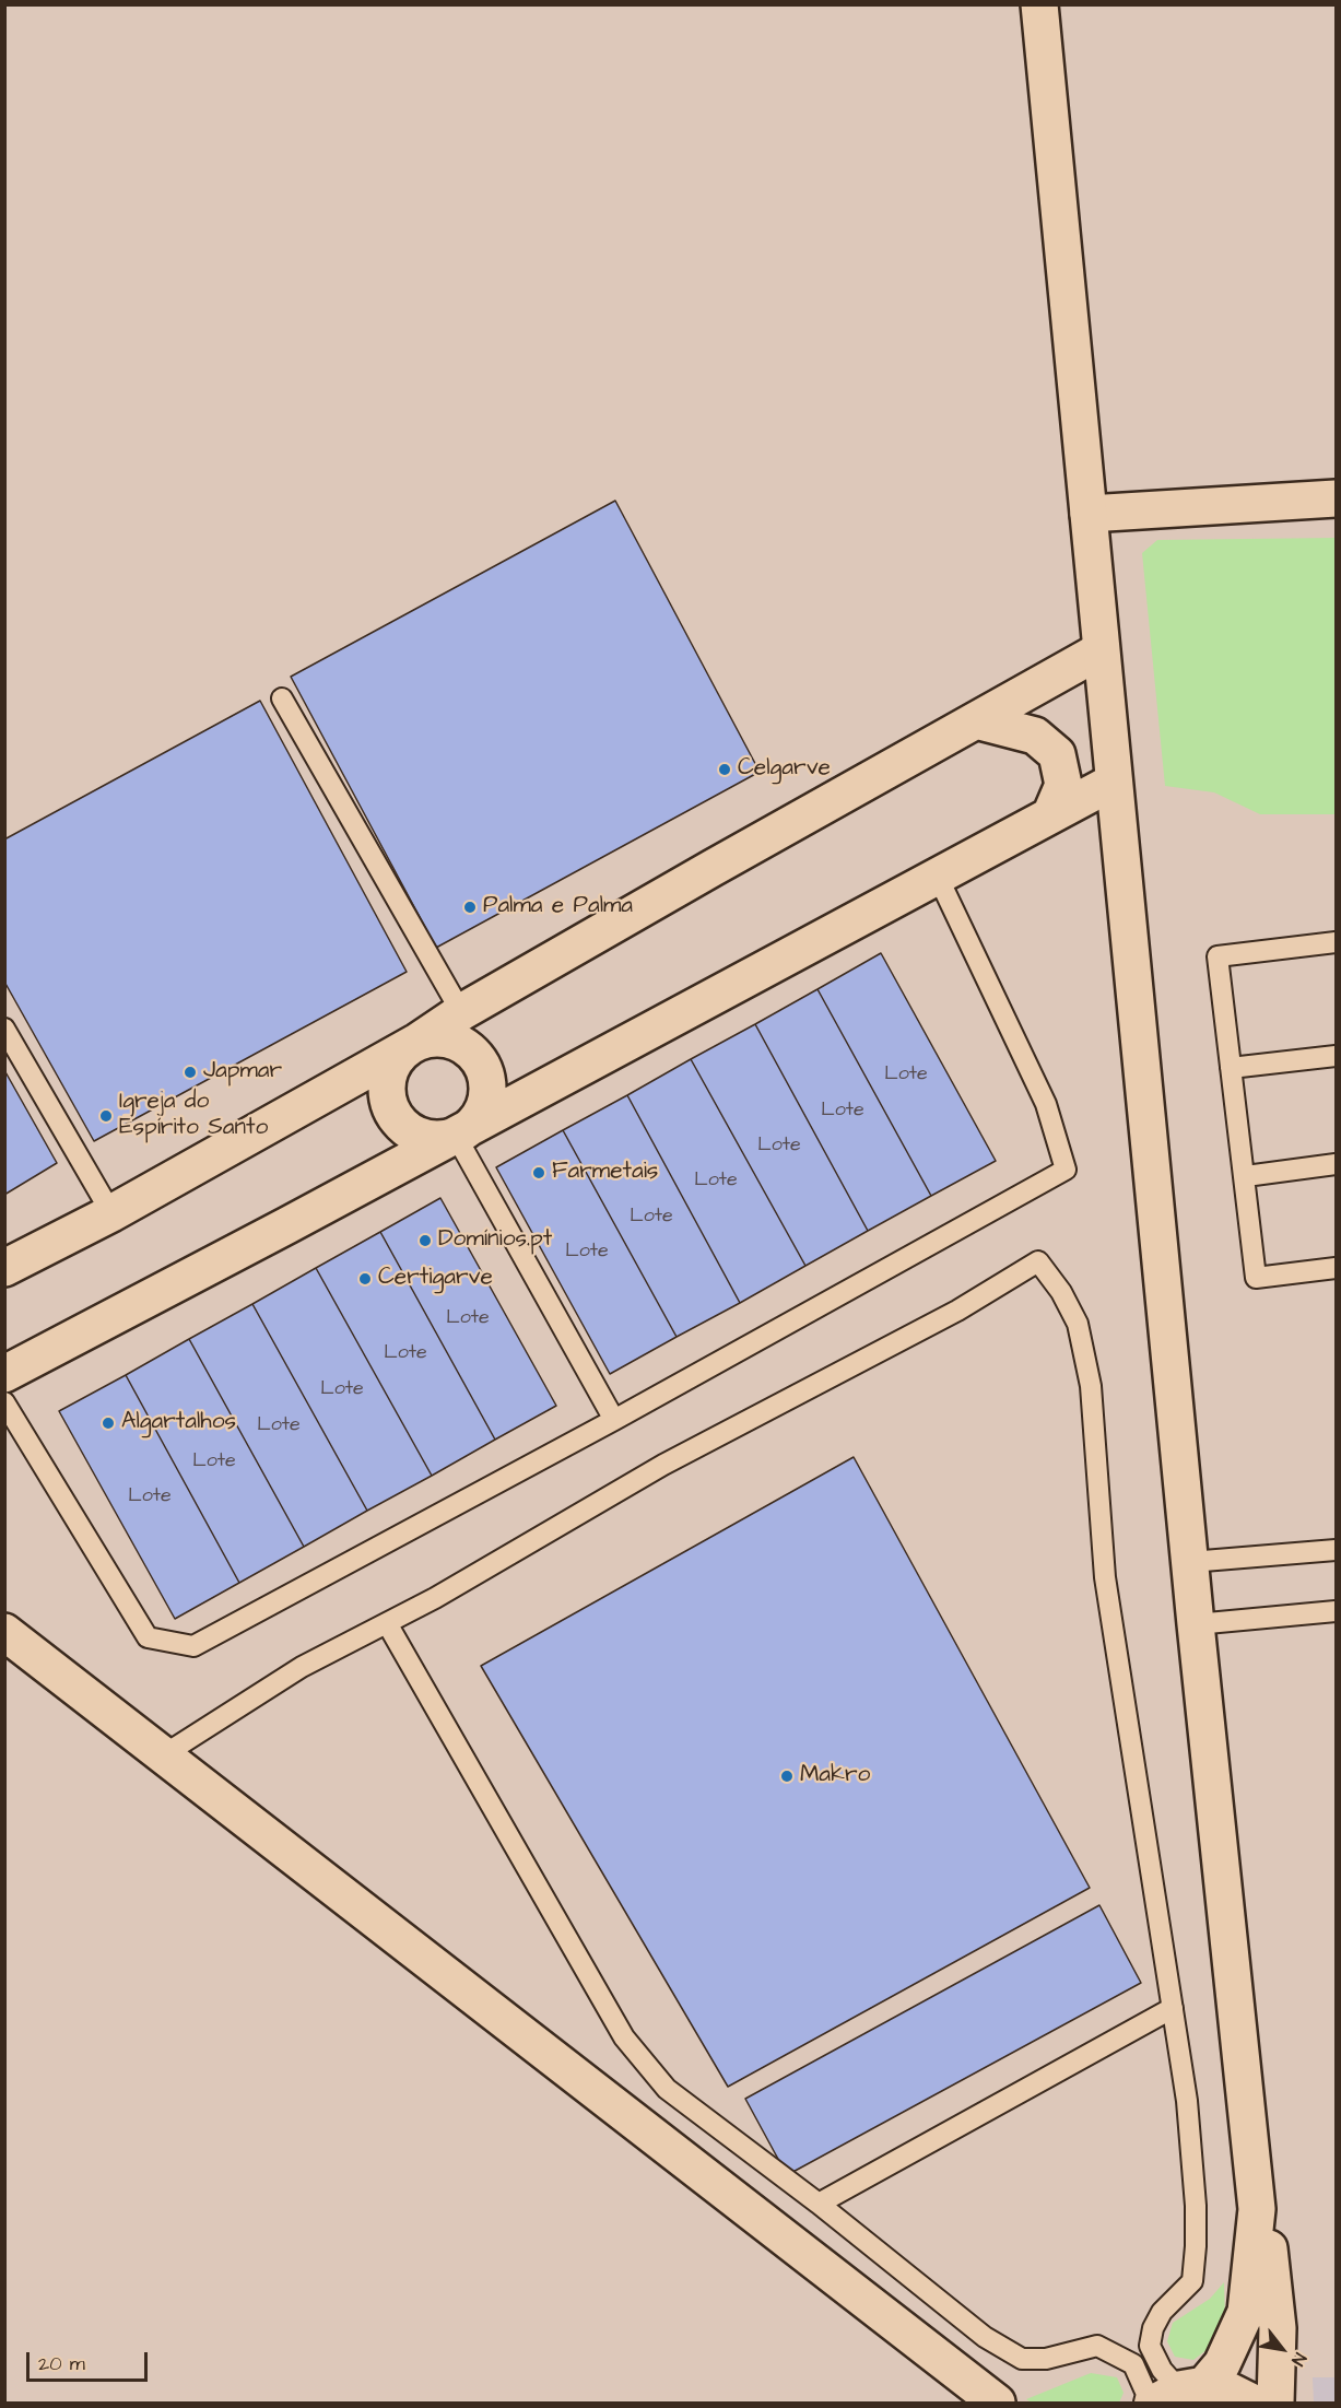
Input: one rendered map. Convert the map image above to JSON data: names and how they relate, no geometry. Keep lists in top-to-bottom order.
{
  "places": [
    "Celgarve",
    "Palma e Palma",
    "Japmar",
    "Igreja do Espírito Santo",
    "Farmetais",
    "Domínios.pt",
    "Certigarve",
    "Algartalhos",
    "Makro"
  ],
  "house_numbers": [
    "Lote",
    "Lote",
    "Lote",
    "Lote",
    "Lote",
    "Lote",
    "Lote",
    "Lote",
    "Lote",
    "Lote",
    "Lote",
    "Lote"
  ],
  "scale_bar": "20 m",
  "north": "bottom right"
}
